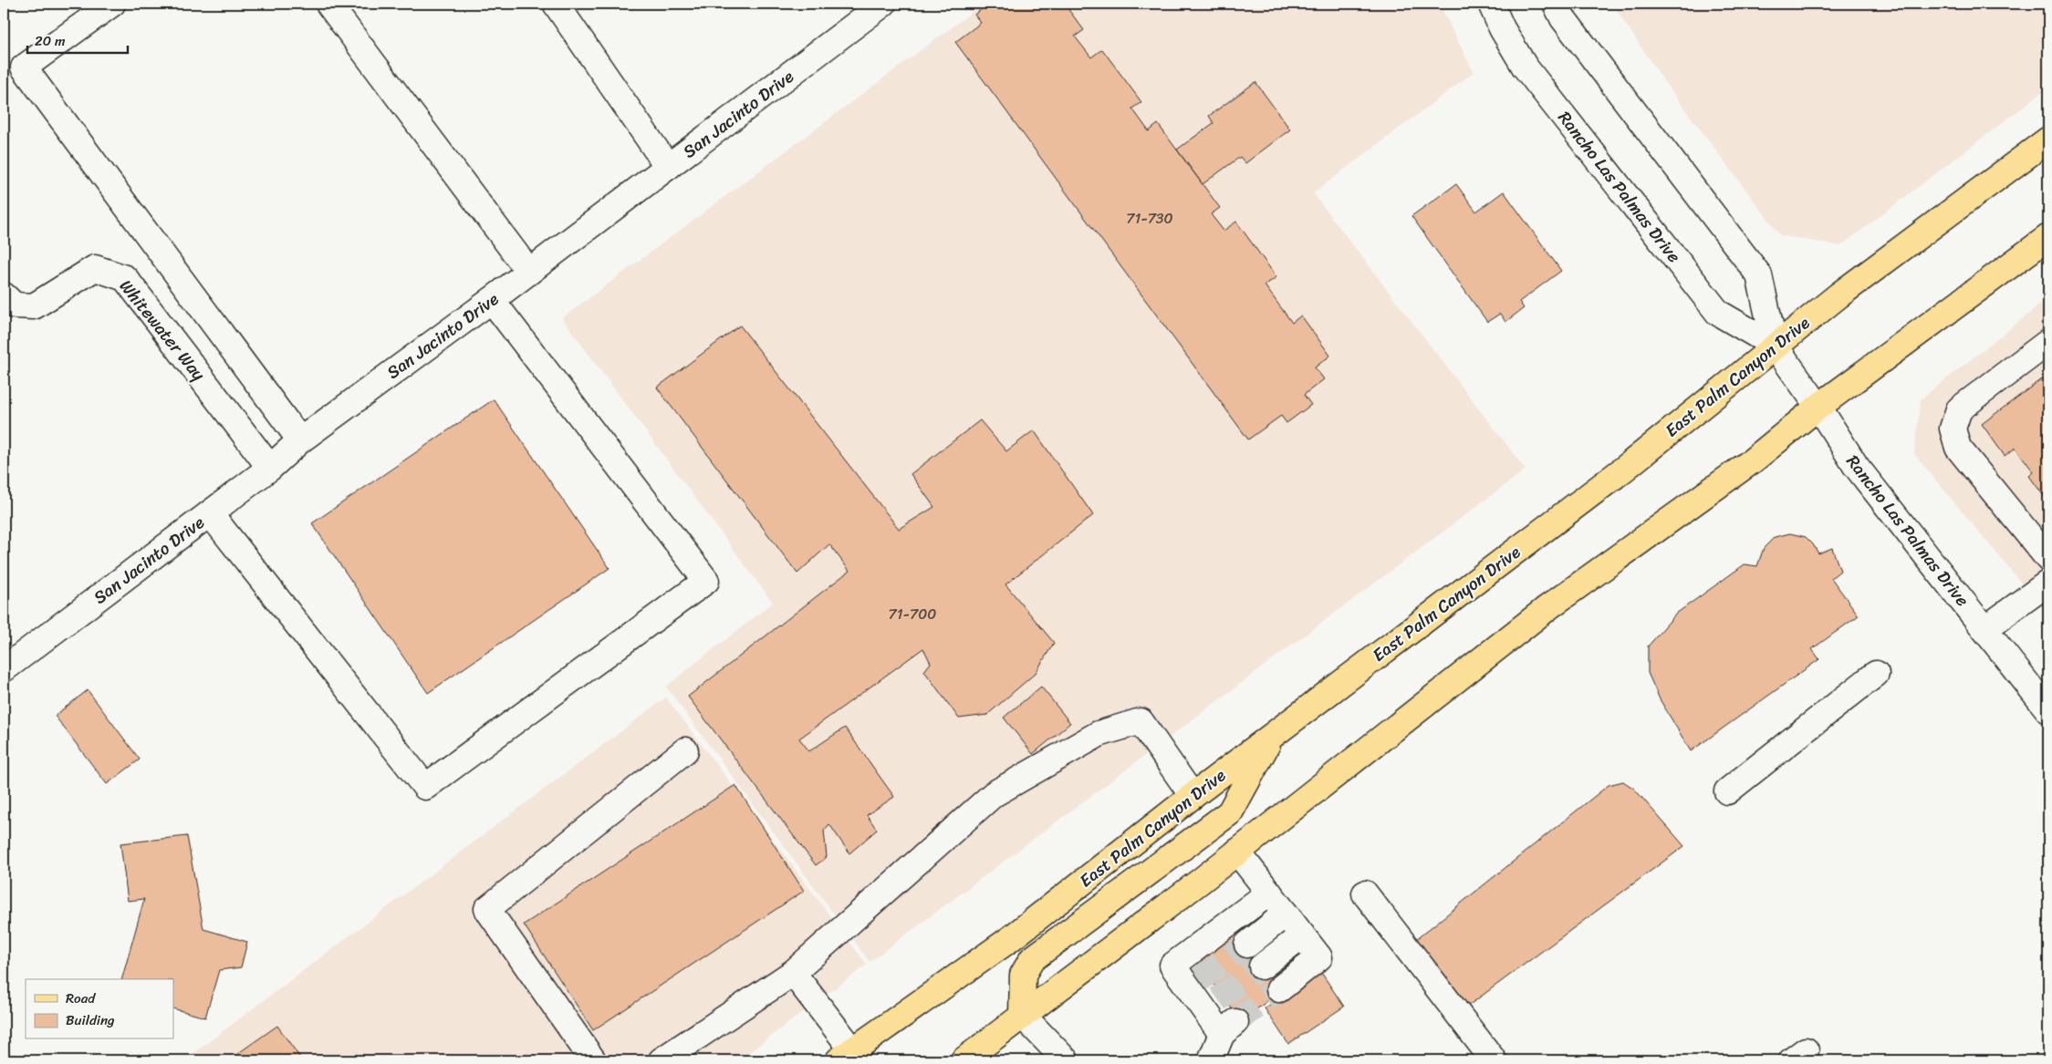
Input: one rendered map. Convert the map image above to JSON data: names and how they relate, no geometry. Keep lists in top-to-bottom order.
{
  "streets": {
    "main road": ["East Palm Canyon Drive"],
    "street": ["San Jacinto Drive", "Rancho Las Palmas Drive", "Whitewater Way"]
  },
  "crossings": [
    ["San Jacinto Drive", "Whitewater Way"],
    ["Rancho Las Palmas Drive", "East Palm Canyon Drive"]
  ],
  "house_numbers": ["71-730", "71-700"],
  "legend": ["Road", "Building"],
  "scale_bar": "20 m"
}
